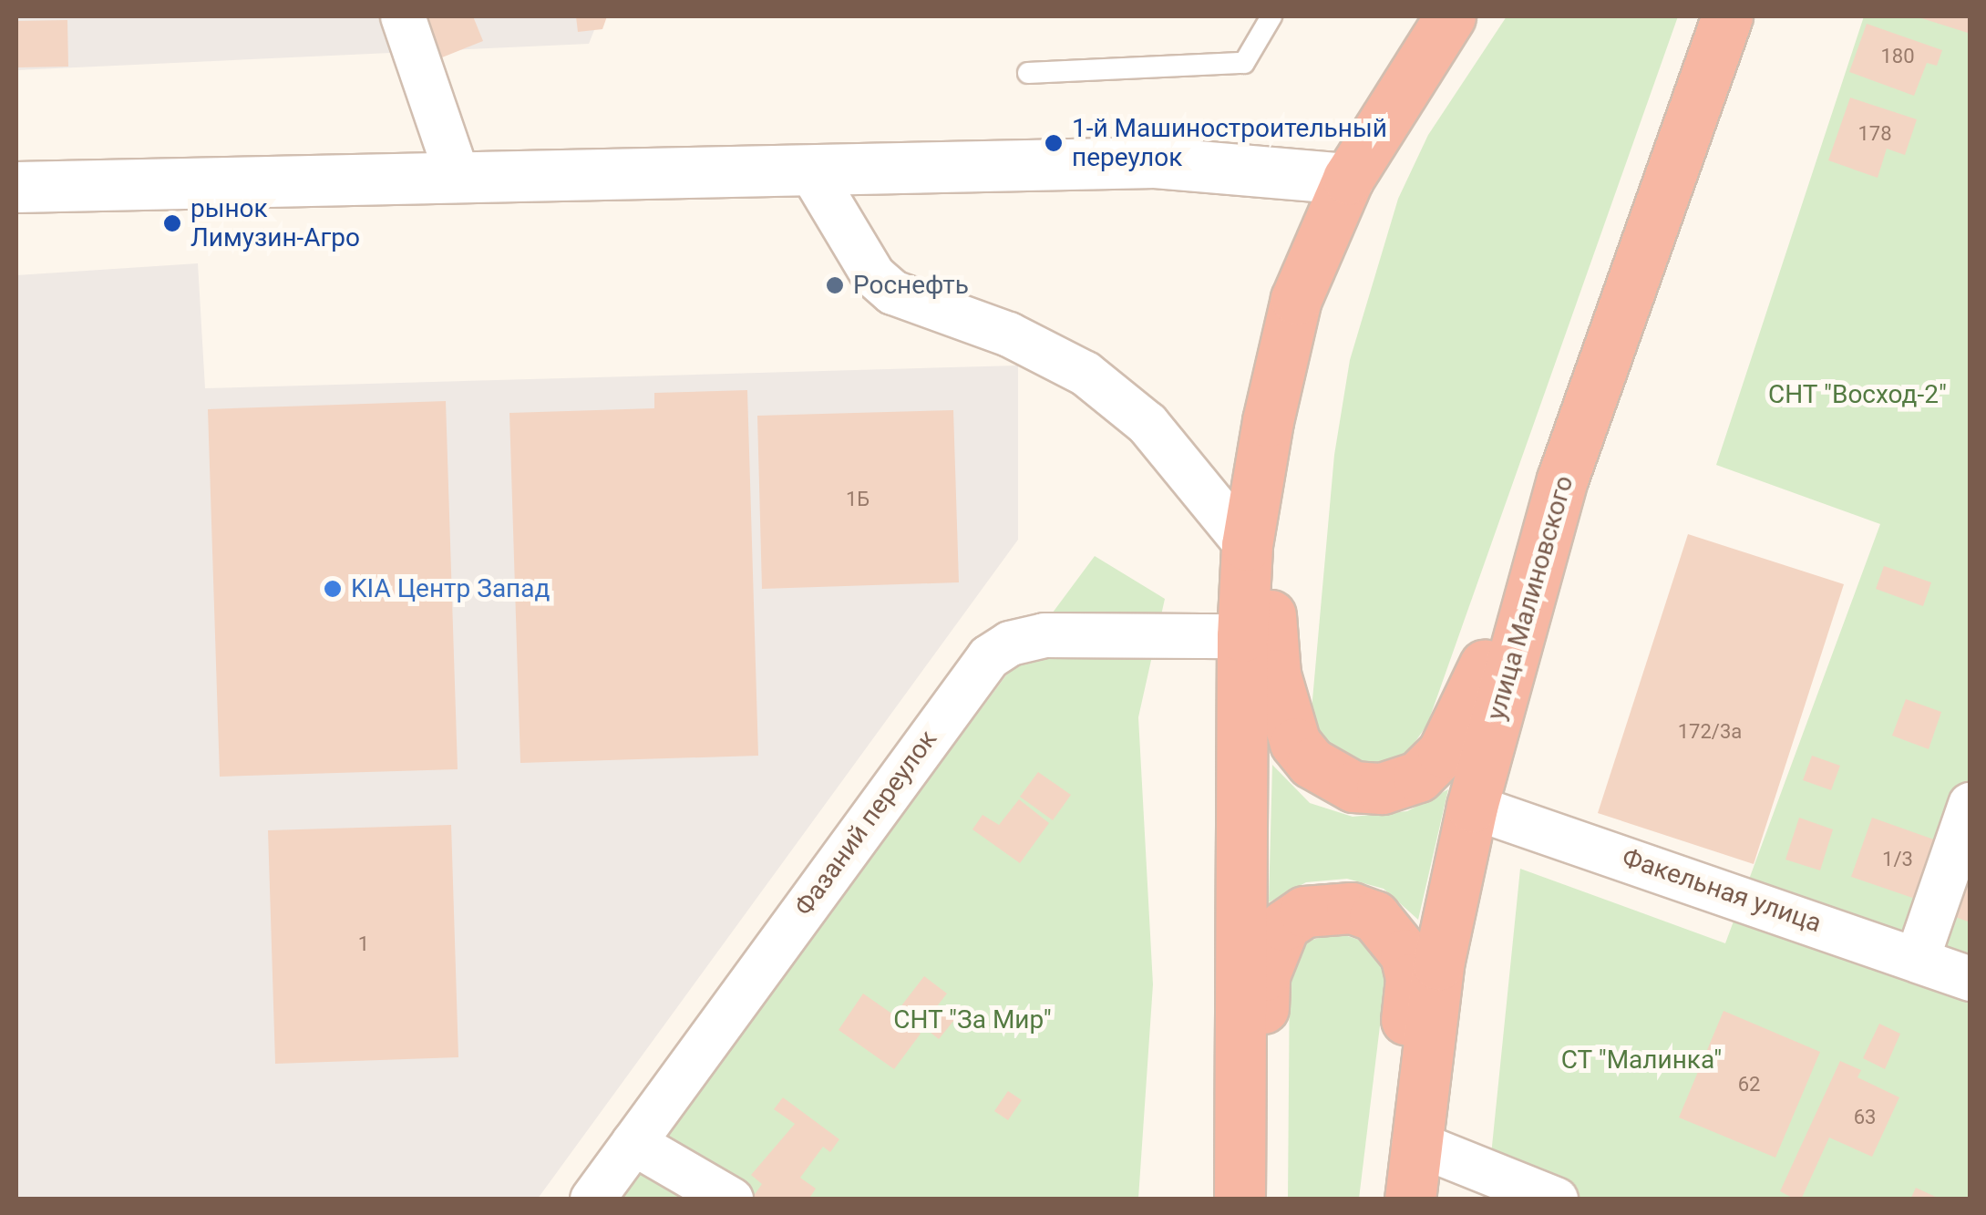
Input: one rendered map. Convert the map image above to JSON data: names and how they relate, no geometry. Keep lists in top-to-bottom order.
{
  "streets": {
    "highway": ["улица Малиновского"],
    "street": ["Фазаний переулок", "Факельная улица"]
  },
  "crossings": [
    ["улица Малиновского", "Факельная улица"]
  ],
  "parks": ["СНТ \"Восход-2\"", "СНТ \"За Мир\"", "СТ \"Малинка\""],
  "places": [
    "1-й Машиностроительный переулок",
    "рынок Лимузин-Агро",
    "Роснефть",
    "KIA Центр Запад"
  ],
  "house_numbers": [
    "180",
    "178",
    "1Б",
    "172/3а",
    "1/3",
    "1",
    "62",
    "63"
  ]
}
